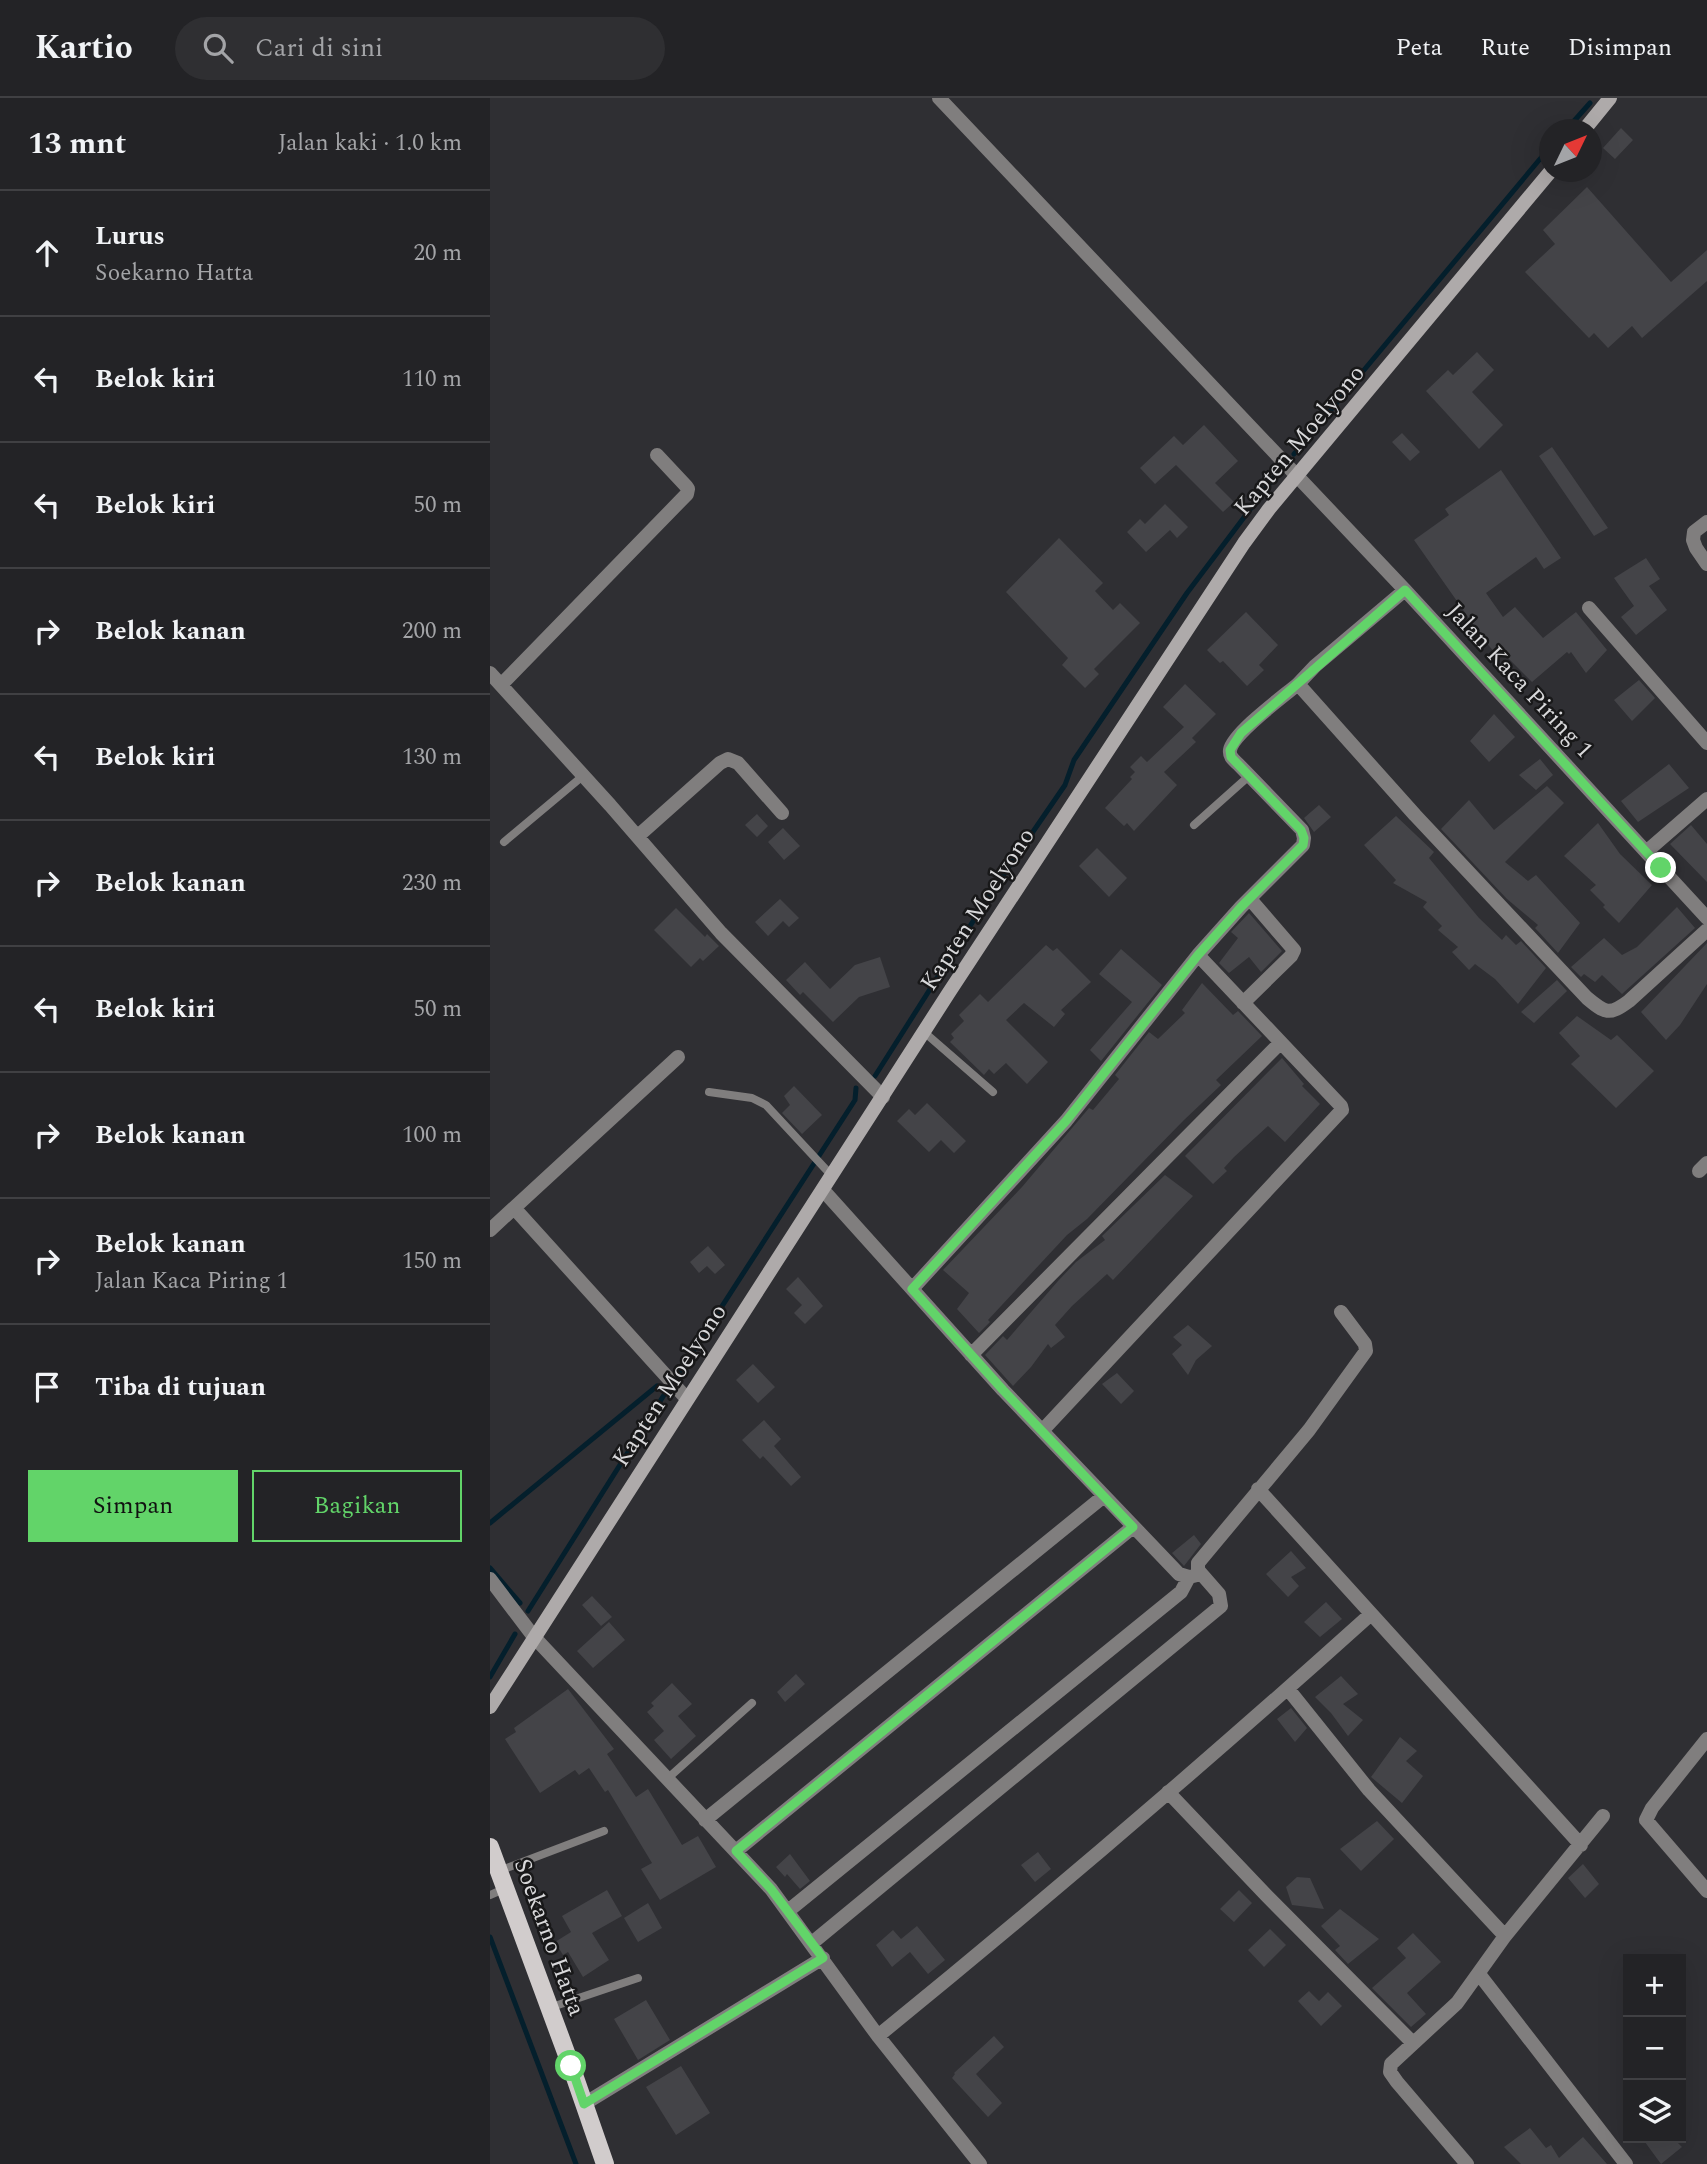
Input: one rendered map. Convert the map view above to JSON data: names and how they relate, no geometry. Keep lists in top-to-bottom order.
{
  "streets": {
    "main road": ["Soekarno Hatta"],
    "street": ["Kapten Moelyono", "Jalan Kaca Piring 1"]
  },
  "crossings": [
    ["Kapten Moelyono", "Jalan Kaca Piring 1"]
  ],
  "north": "top right",
  "page": {
    "header": "Kartio",
    "search": "Cari di sini",
    "nav": ["Peta", "Rute", "Disimpan"],
    "heading": ["13 mnt", "Jalan kaki · 1.0 km"],
    "list": [
      ["Lurus", "Soekarno Hatta", "20 m"],
      ["Belok kiri", "110 m"],
      ["Belok kiri", "50 m"],
      ["Belok kanan", "200 m"],
      ["Belok kiri", "130 m"],
      ["Belok kanan", "230 m"],
      ["Belok kiri", "50 m"],
      ["Belok kanan", "100 m"],
      ["Belok kanan", "Jalan Kaca Piring 1", "150 m"],
      "Tiba di tujuan"
    ],
    "buttons": ["Simpan", "Bagikan"],
    "map_buttons": ["+", "−"]
  }
}
